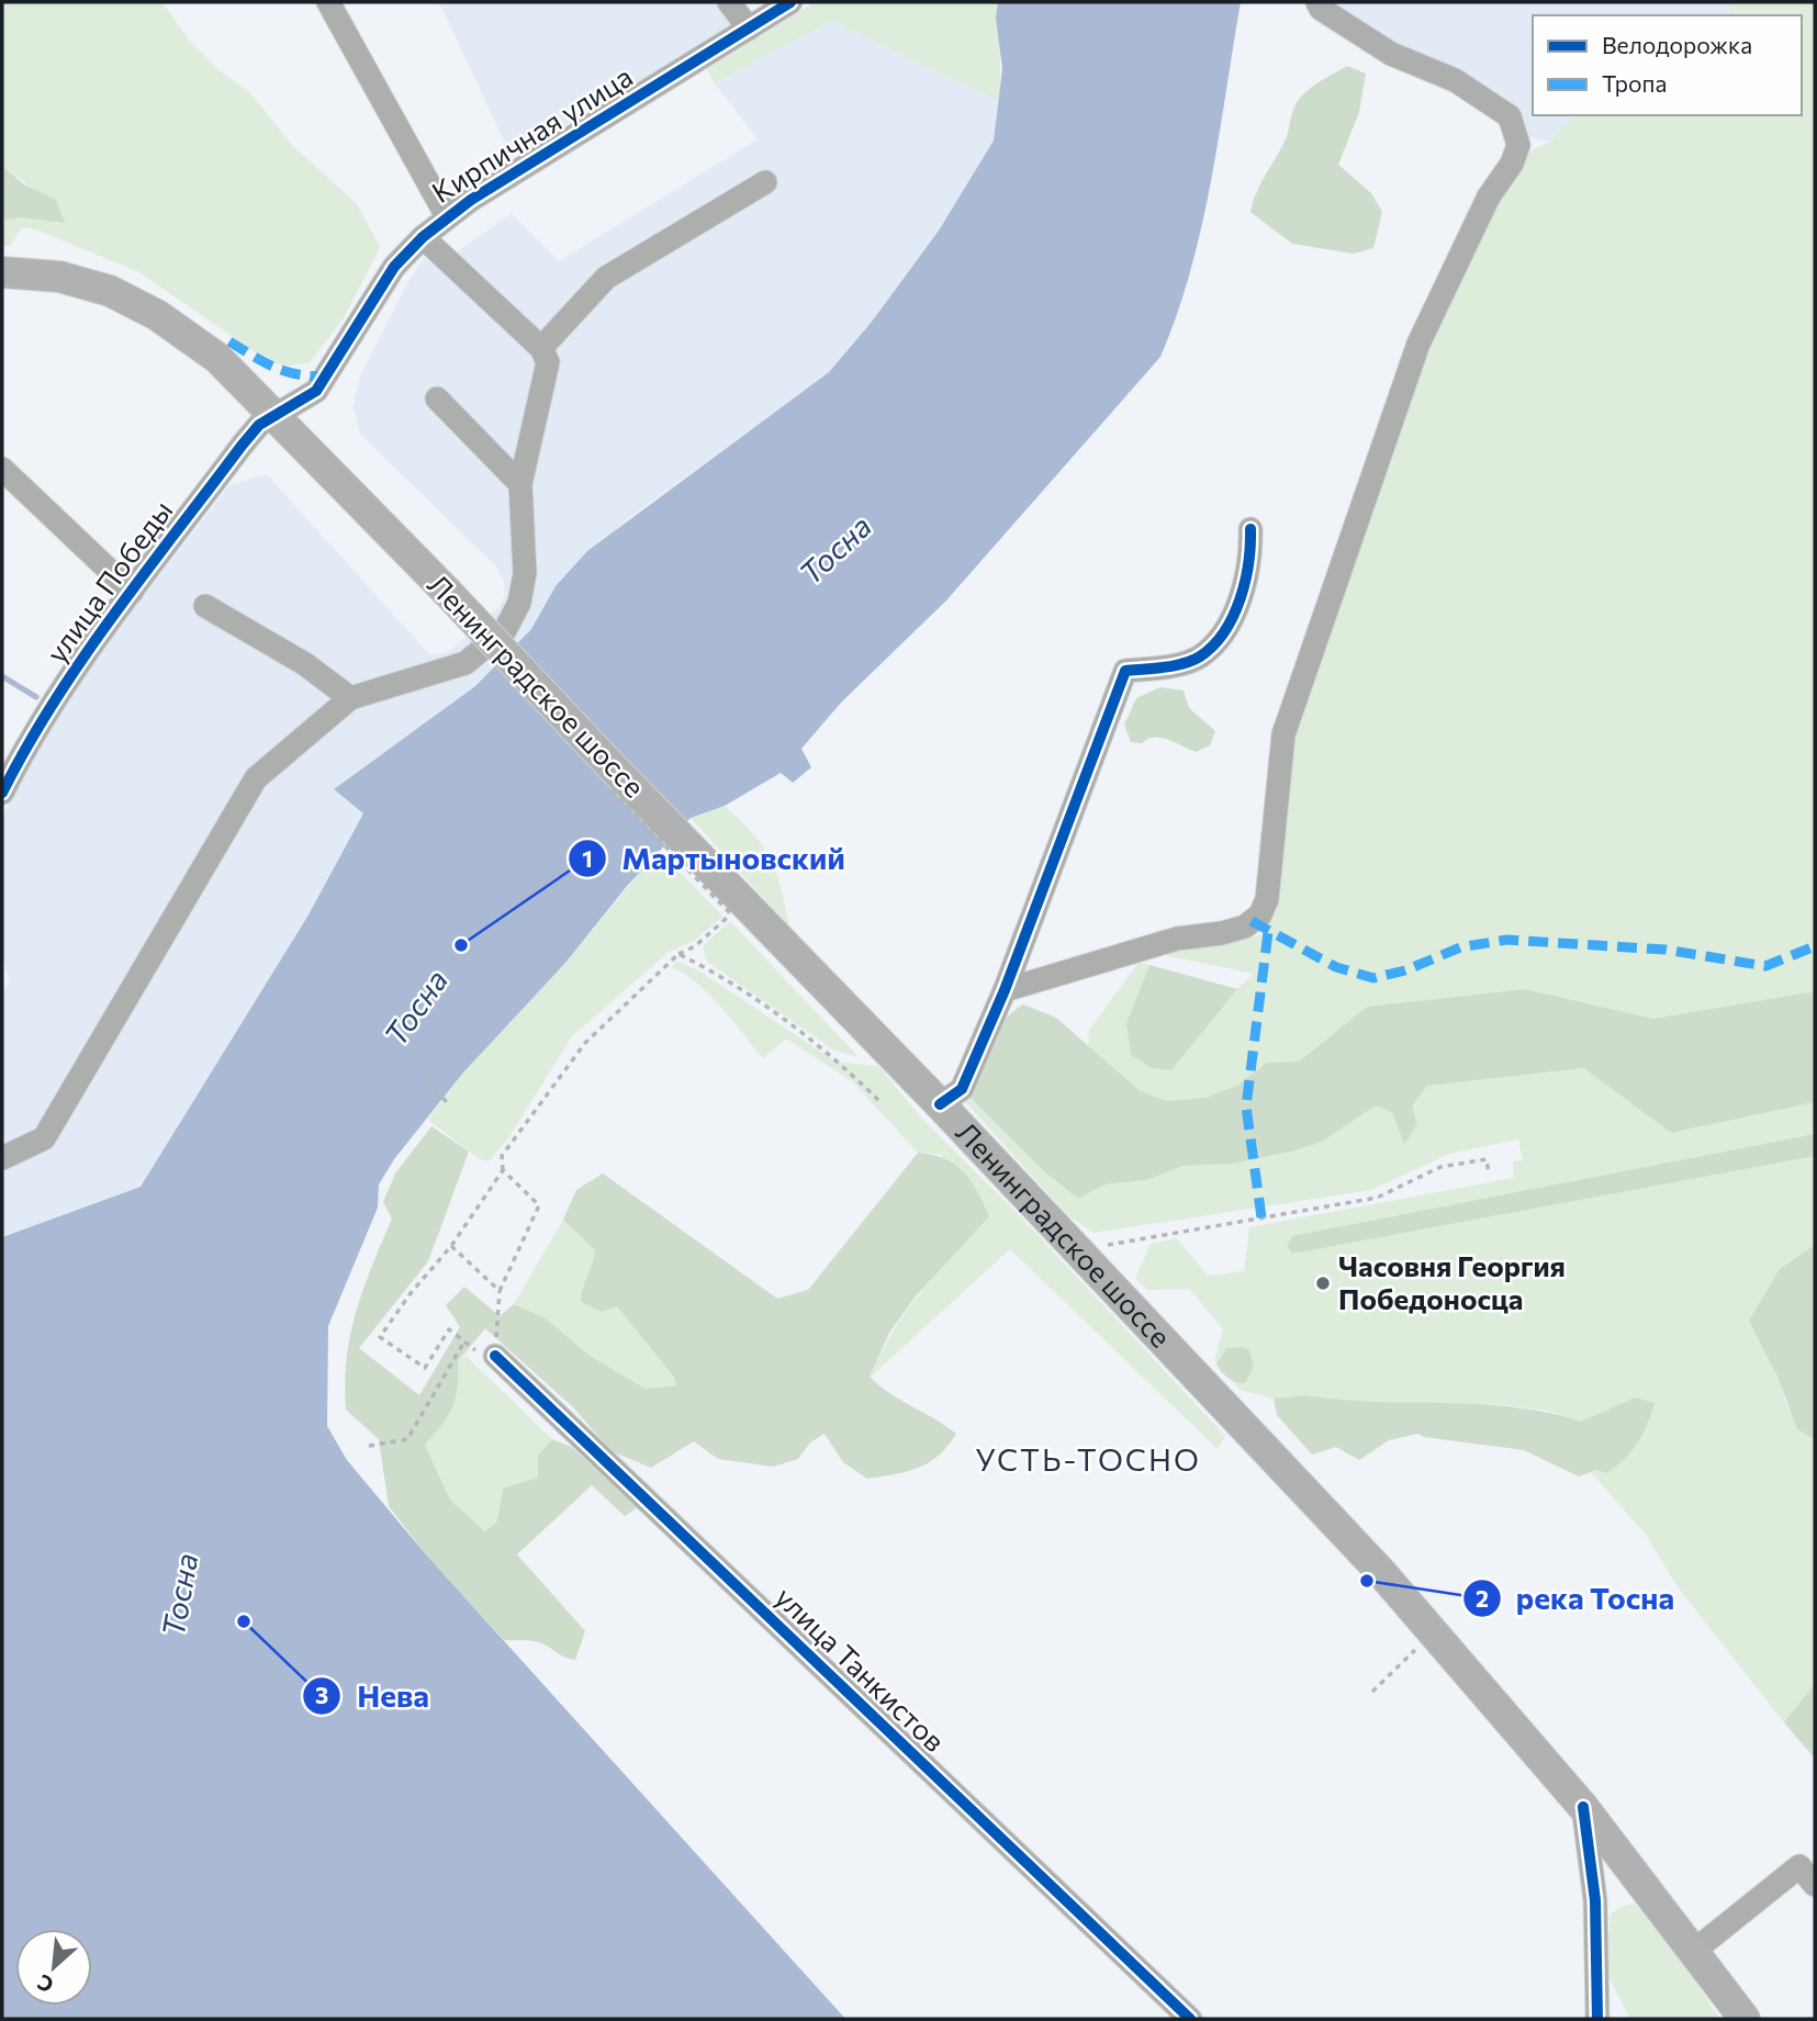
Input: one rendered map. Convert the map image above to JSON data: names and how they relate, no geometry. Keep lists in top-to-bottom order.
{
  "streets": {
    "main road": ["Ленинградское шоссе"],
    "street": ["Кирпичная улица", "улица Победы", "улица Танкистов"]
  },
  "crossings": [
    ["Кирпичная улица", "улица Победы"],
    ["Кирпичная улица", "Ленинградское шоссе"],
    ["улица Победы", "Ленинградское шоссе"]
  ],
  "districts": ["УСТЬ-ТОСНО"],
  "water": ["Тосна"],
  "places": [
    "Мартыновский",
    "Часовня Георгия Победоносца",
    "река Тосна",
    "Нева"
  ],
  "legend": ["Велодорожка", "Тропа"],
  "north": "bottom left"
}
